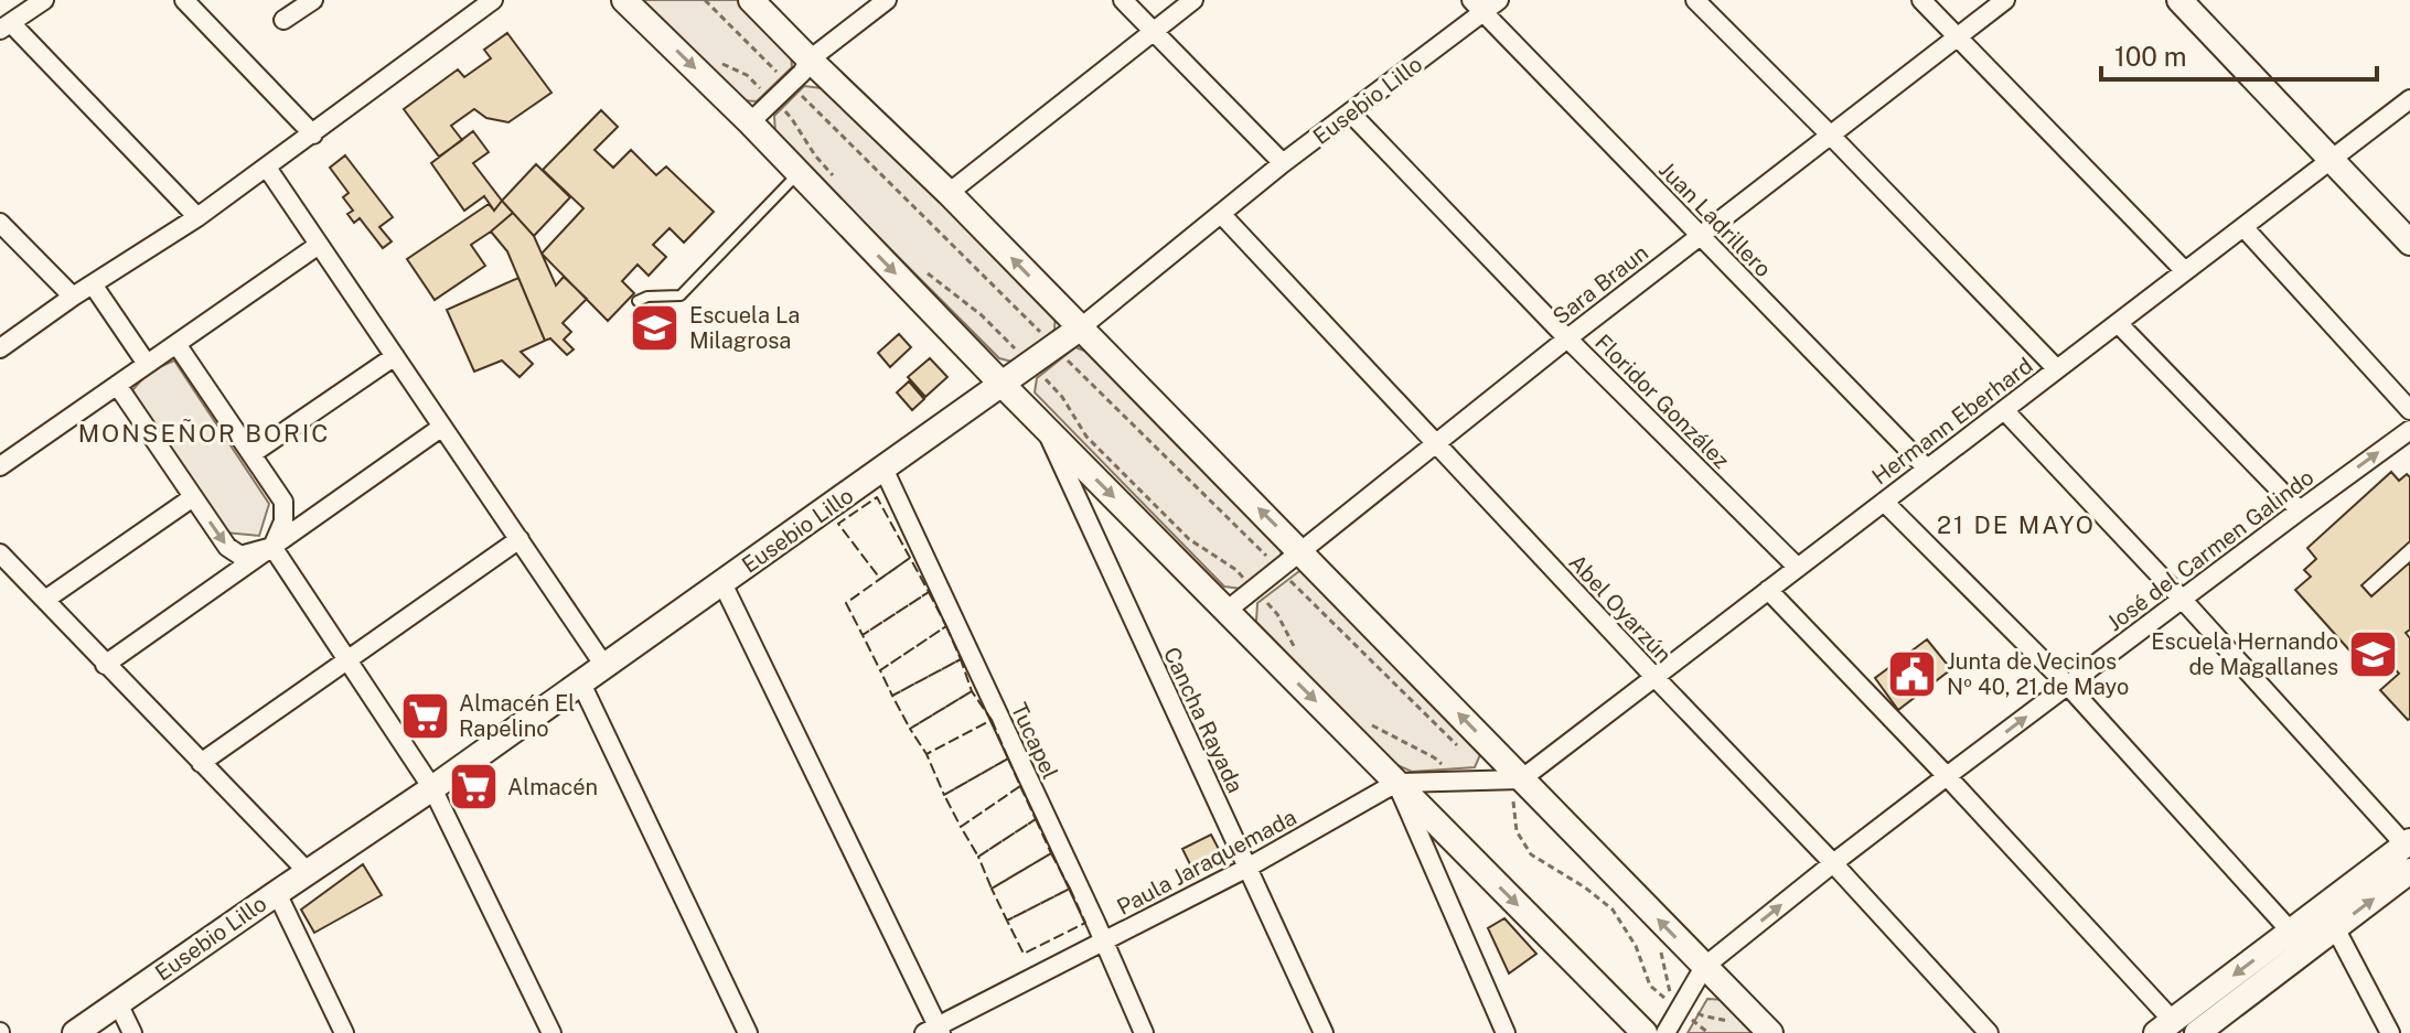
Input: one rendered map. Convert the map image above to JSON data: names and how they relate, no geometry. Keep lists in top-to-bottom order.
{
  "streets": {
    "main road": ["Eusebio Lillo"],
    "street": [
      "Juan Ladrillero",
      "Sara Braun",
      "Floridor González",
      "Hermann Eberhard",
      "José del Carmen Galindo",
      "Abel Oyarzún",
      "Cancha Rayada",
      "Tucapel",
      "Paula Jaraquemada"
    ]
  },
  "crossings": [
    ["Eusebio Lillo", "Juan Ladrillero"],
    ["Eusebio Lillo", "Floridor González"],
    ["Eusebio Lillo", "Abel Oyarzún"],
    ["Eusebio Lillo", "Tucapel"],
    ["Juan Ladrillero", "Sara Braun"],
    ["Juan Ladrillero", "Hermann Eberhard"],
    ["Sara Braun", "Floridor González"],
    ["Sara Braun", "Abel Oyarzún"],
    ["Floridor González", "Hermann Eberhard"],
    ["Hermann Eberhard", "Abel Oyarzún"],
    ["Hermann Eberhard", "Paula Jaraquemada"],
    ["José del Carmen Galindo", "Abel Oyarzún"],
    ["Cancha Rayada", "Paula Jaraquemada"],
    ["Tucapel", "Paula Jaraquemada"]
  ],
  "one_way": ["José del Carmen Galindo"],
  "districts": ["MONSEÑOR BORIC", "21 DE MAYO"],
  "places": {
    "school or university": ["Escuela La Milagrosa", "Escuela Hernando de Magallanes"],
    "public building": ["Junta de Vecinos Nº 40, 21 de Mayo"],
    "supermarket": ["Almacén El Rapelino", "Almacén"]
  },
  "scale_bar": "100 m"
}
